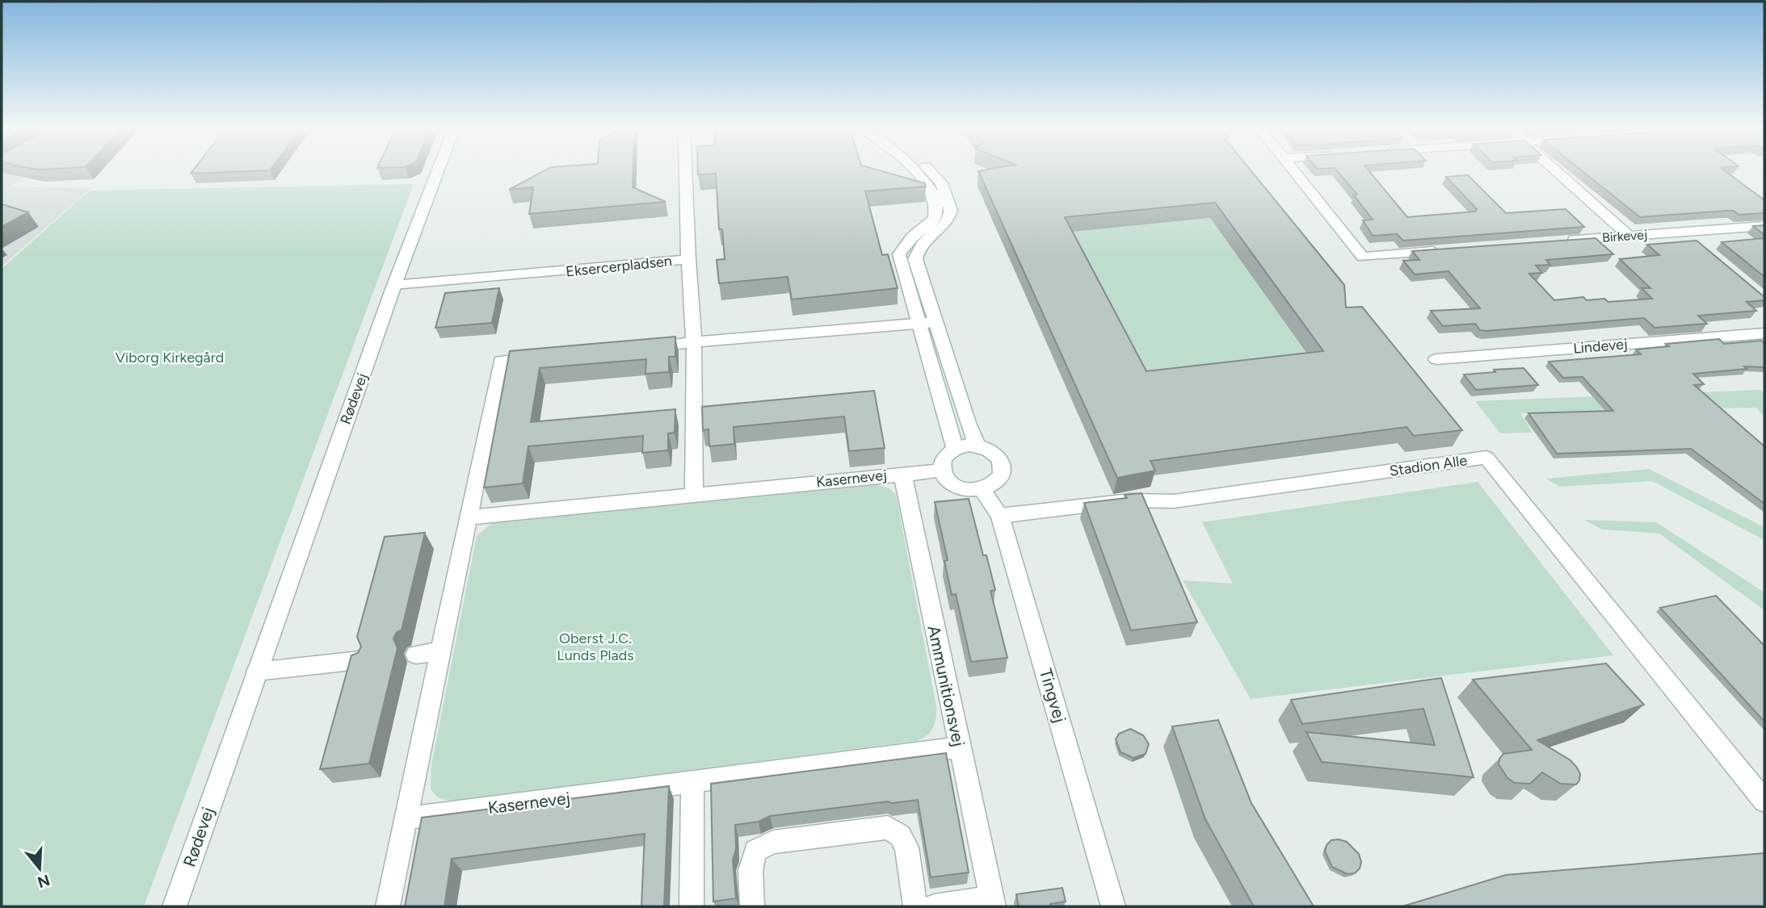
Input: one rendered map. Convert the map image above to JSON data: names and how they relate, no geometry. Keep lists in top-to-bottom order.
{
  "streets": {
    "street": [
      "Birkevej",
      "Eksercerpladsen",
      "Lindevej",
      "Rødevej",
      "Stadion Alle",
      "Kasernevej",
      "Ammunitionsvej",
      "Tingvej"
    ]
  },
  "crossings": [
    ["Eksercerpladsen", "Rødevej"],
    ["Stadion Alle", "Tingvej"],
    ["Kasernevej", "Ammunitionsvej"],
    ["Kasernevej", "Tingvej"]
  ],
  "parks": ["Viborg Kirkegård", "Oberst J.C. Lunds Plads"],
  "north": "bottom"
}
